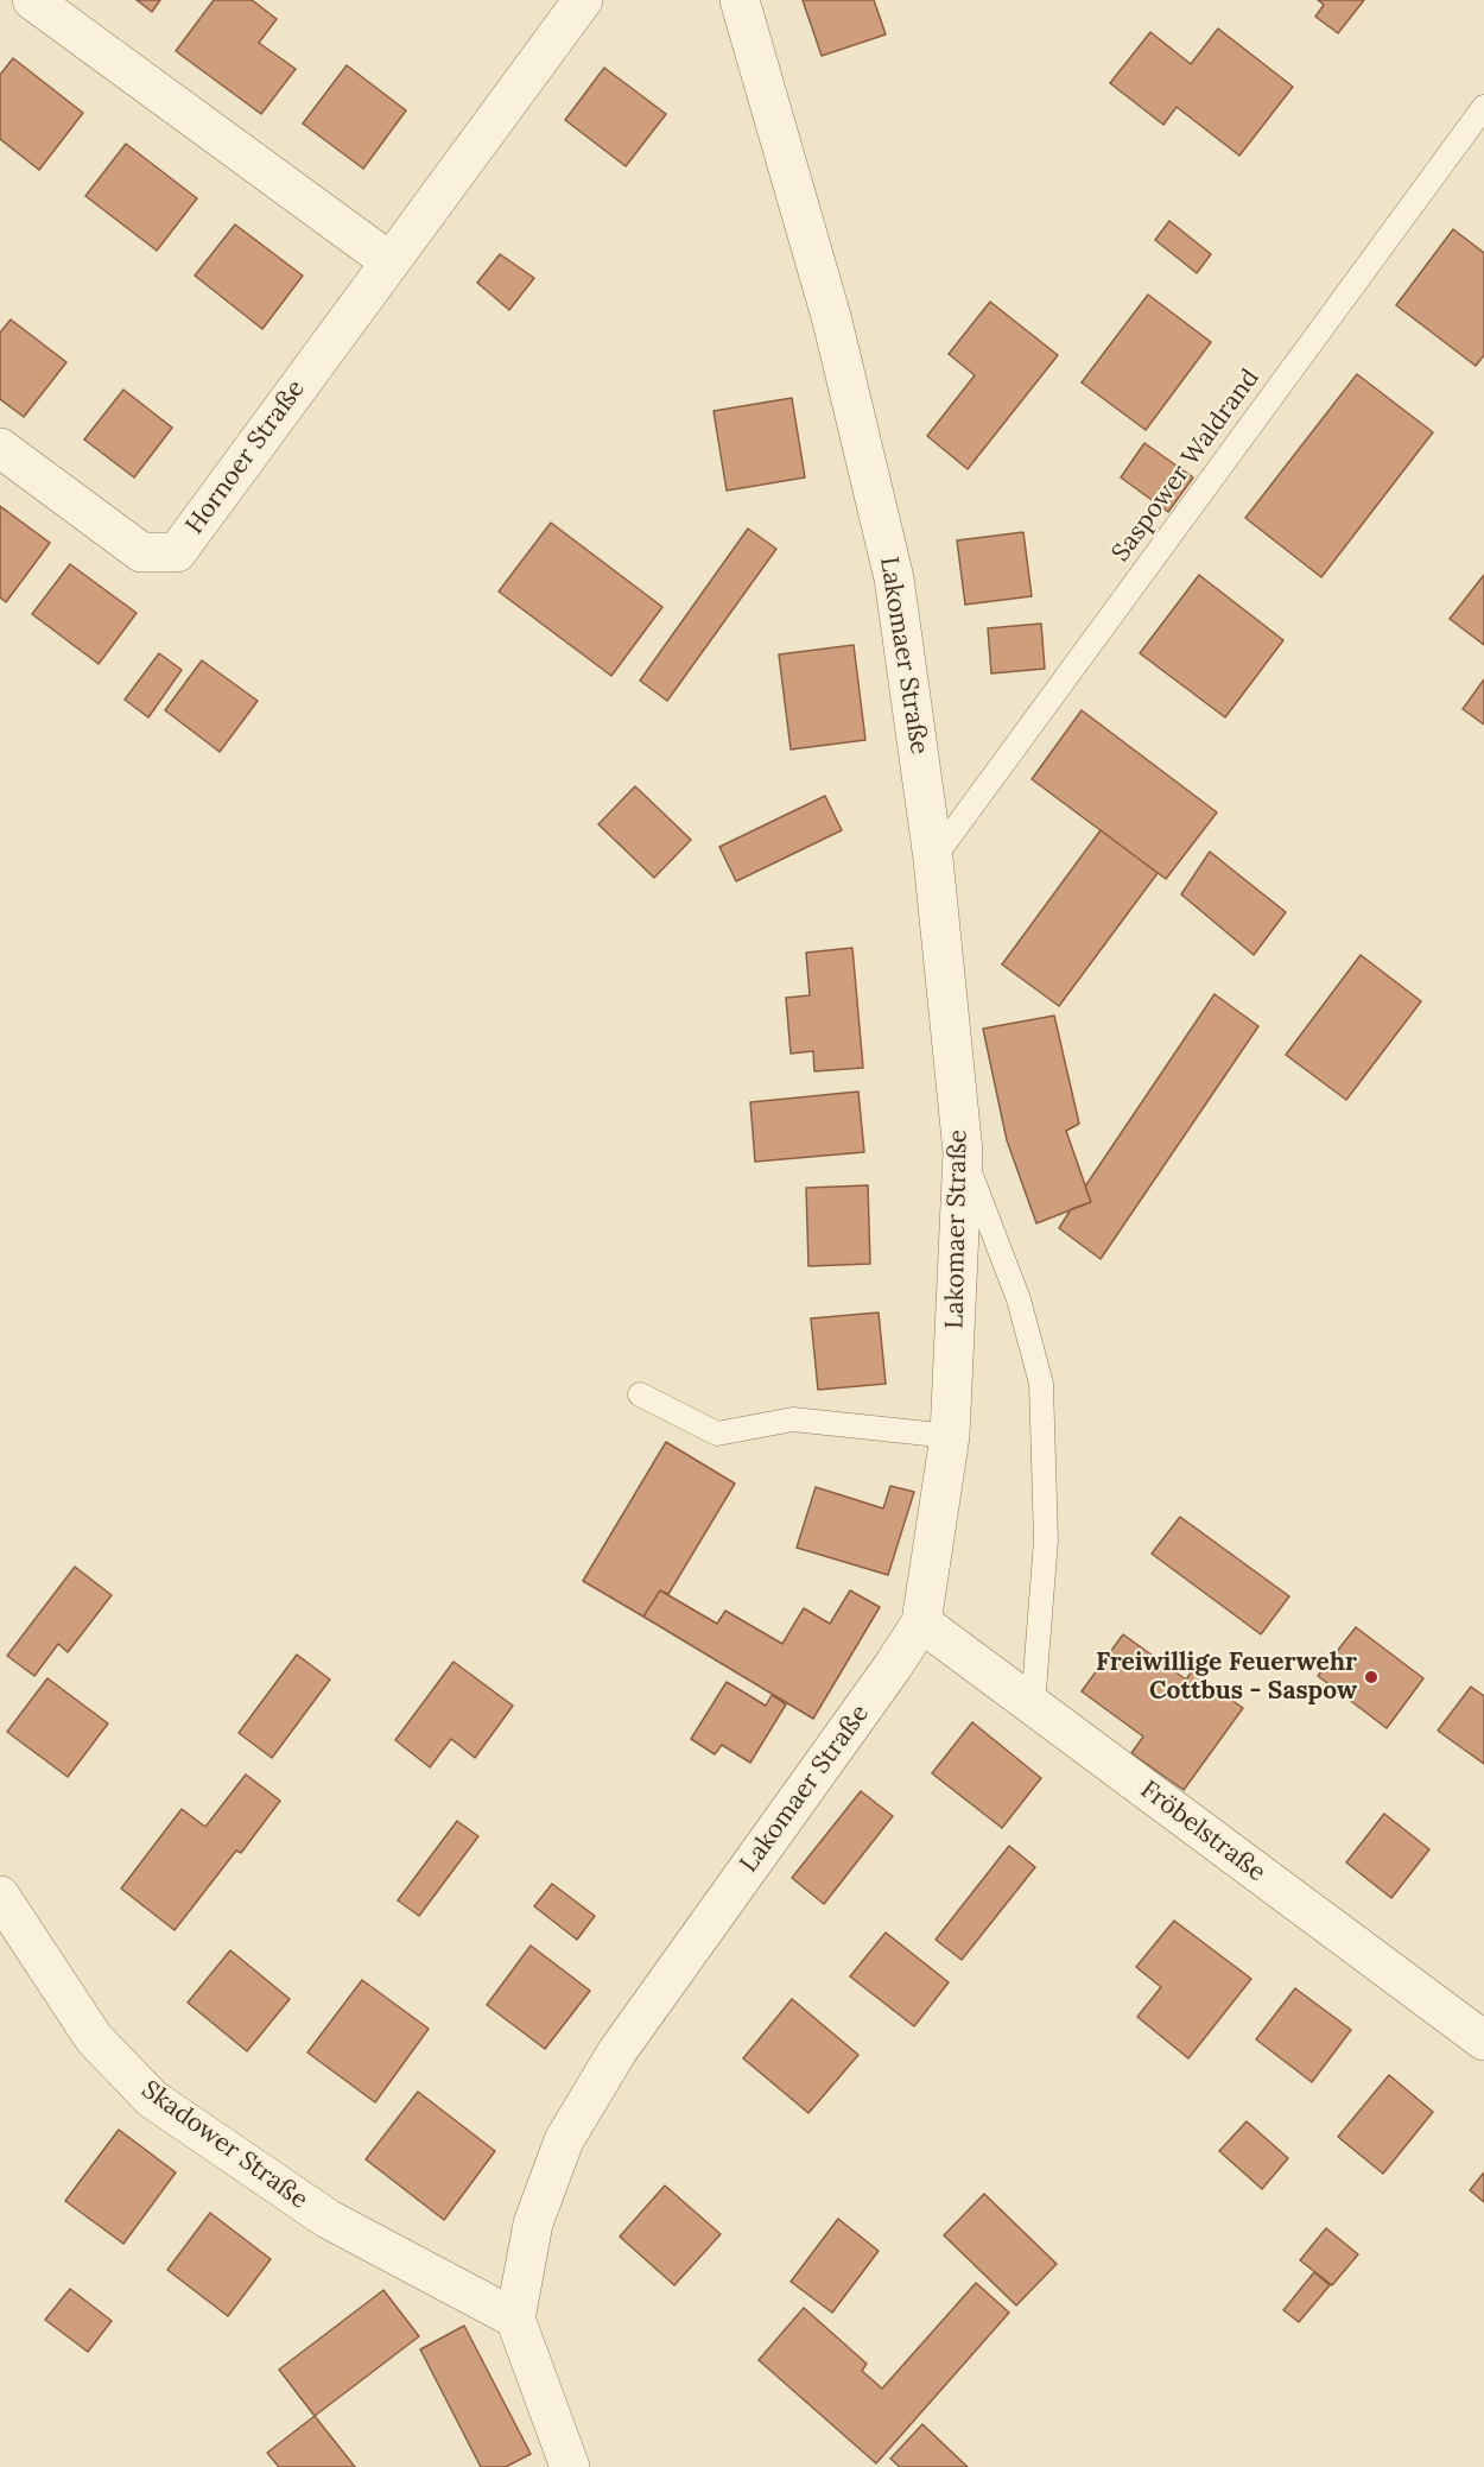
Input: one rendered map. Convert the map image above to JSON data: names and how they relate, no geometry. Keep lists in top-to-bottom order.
{
  "streets": {
    "street": [
      "Hornoer Straße",
      "Lakomaer Straße",
      "Fröbelstraße",
      "Skadower Straße"
    ],
    "lane": ["Saspower Waldrand"]
  },
  "crossings": [
    ["Saspower Waldrand", "Lakomaer Straße"],
    ["Lakomaer Straße", "Fröbelstraße"],
    ["Lakomaer Straße", "Skadower Straße"]
  ],
  "places": ["Freiwillige Feuerwehr Cottbus - Saspow"]
}
